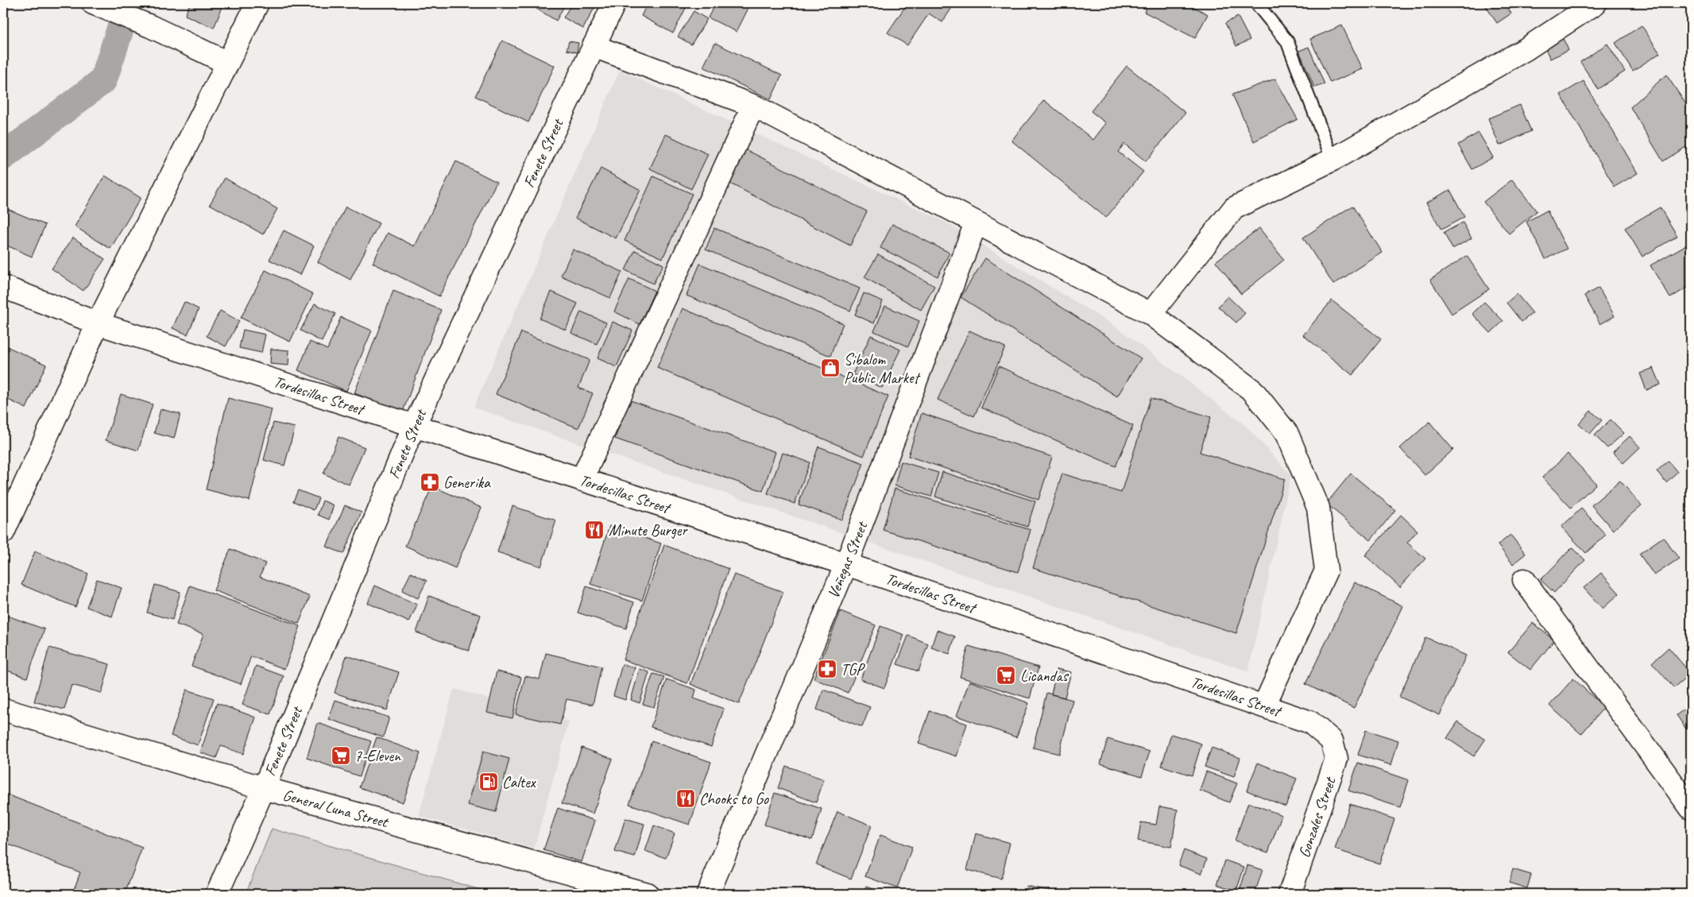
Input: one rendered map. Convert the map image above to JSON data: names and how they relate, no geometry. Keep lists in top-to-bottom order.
{
  "streets": {
    "street": [
      "Fenete Street",
      "Tordesillas Street",
      "Veñegas Street",
      "General Luna Street",
      "Gonzales Street"
    ]
  },
  "crossings": [
    ["Fenete Street", "Tordesillas Street"],
    ["Fenete Street", "General Luna Street"],
    ["Tordesillas Street", "Veñegas Street"],
    ["Tordesillas Street", "Gonzales Street"]
  ],
  "places": {
    "shop": ["Sibalom Public Market"],
    "pharmacy": ["Generika", "TGP"],
    "restaurant": ["Minute Burger", "Chooks to Go"],
    "supermarket": ["Licandas", "7-Eleven"],
    "fuel station": ["Caltex"]
  }
}
